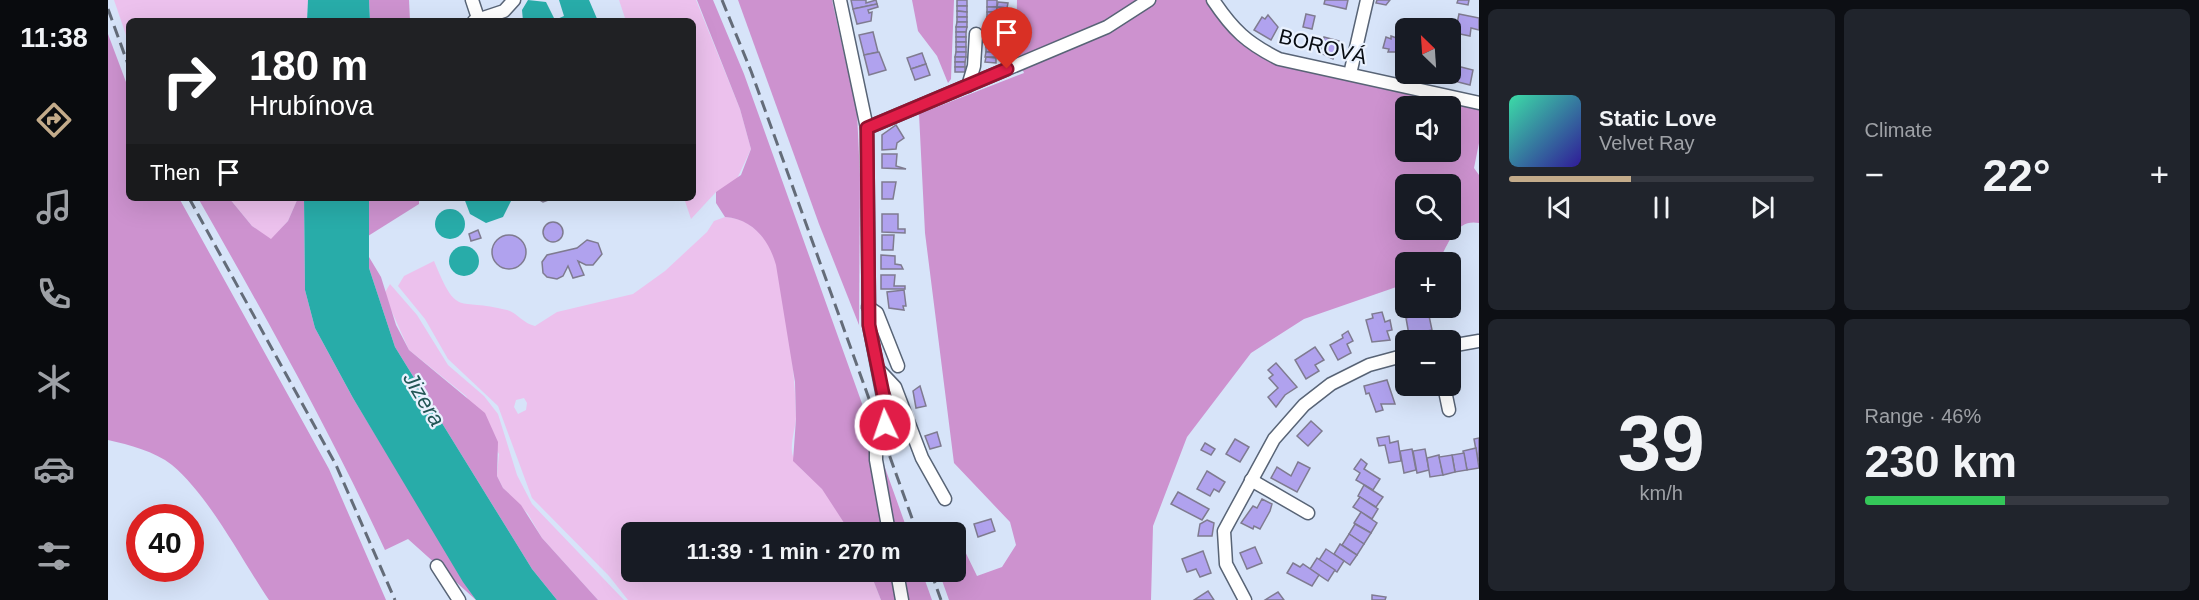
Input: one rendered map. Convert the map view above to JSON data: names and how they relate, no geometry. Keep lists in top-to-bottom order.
{
  "streets": {
    "street": ["BOROVÁ"]
  },
  "water": ["Jizera"],
  "north": "top left",
  "page": {
    "tabs": "11:38",
    "tile": [
      "Climate",
      ["39", "km/h"],
      ["Range · 46%", "230 km"]
    ],
    "map_buttons": ["+", "−"],
    "turn": ["180 m", "Hrubínova"],
    "song": ["Static Love", "Velvet Ray"],
    "then": "Then",
    "heat": ["−", "22°", "+"],
    "limit": "40",
    "trip": "11:39 · 1 min · 270 m"
  }
}
